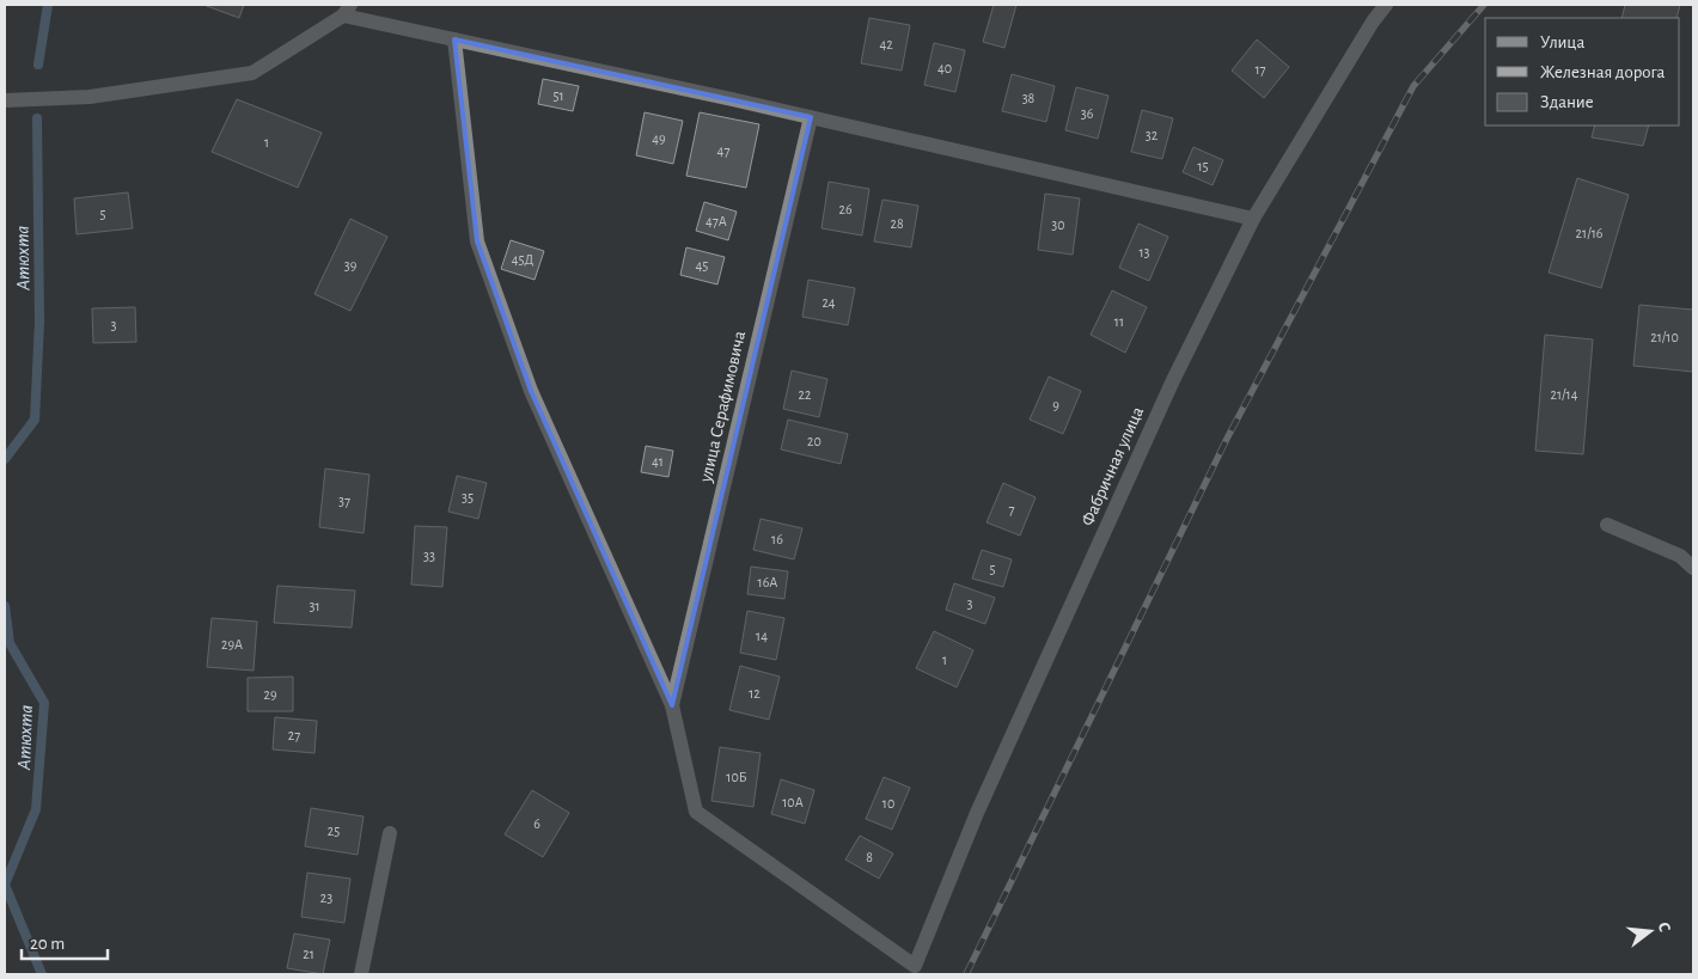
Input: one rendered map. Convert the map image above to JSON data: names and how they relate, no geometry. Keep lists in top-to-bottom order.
{
  "streets": {
    "street": ["улица Серафимовича", "Фабричная улица"]
  },
  "crossings": [
    ["улица Серафимовича", "Фабричная улица"]
  ],
  "water": ["Атюхта"],
  "house_numbers": [
    "42",
    "40",
    "17",
    "51",
    "38",
    "36",
    "32",
    "49",
    "1",
    "47",
    "15",
    "26",
    "5",
    "47А",
    "28",
    "30",
    "21/16",
    "13",
    "45Д",
    "39",
    "45",
    "24",
    "11",
    "3",
    "21/10",
    "22",
    "21/14",
    "9",
    "20",
    "41",
    "35",
    "37",
    "7",
    "16",
    "33",
    "5",
    "16А",
    "3",
    "31",
    "14",
    "29А",
    "1",
    "12",
    "29",
    "27",
    "10Б",
    "10А",
    "10",
    "6",
    "25",
    "8",
    "23",
    "21"
  ],
  "legend": ["Улица", "Железная дорога", "Здание"],
  "scale_bar": "20 m",
  "north": "right"
}
